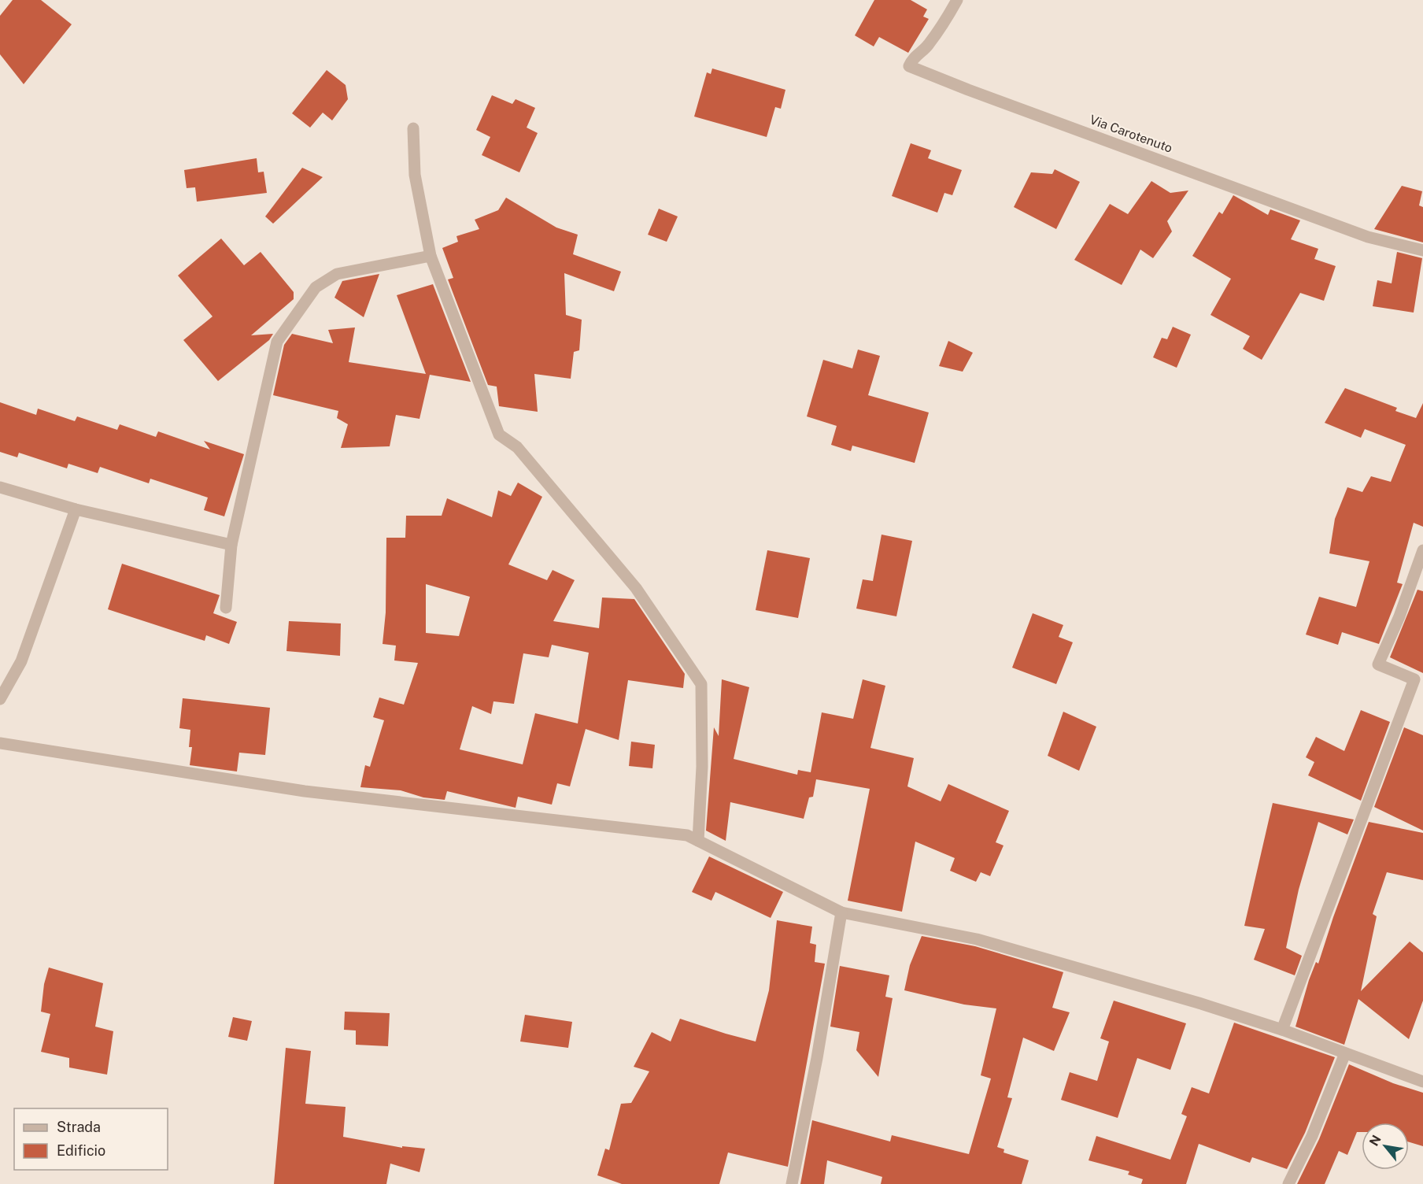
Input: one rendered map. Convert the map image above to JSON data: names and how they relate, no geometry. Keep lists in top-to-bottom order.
{
  "streets": {
    "street": ["Via Carotenuto"]
  },
  "legend": ["Strada", "Edificio"],
  "north": "top left"
}
